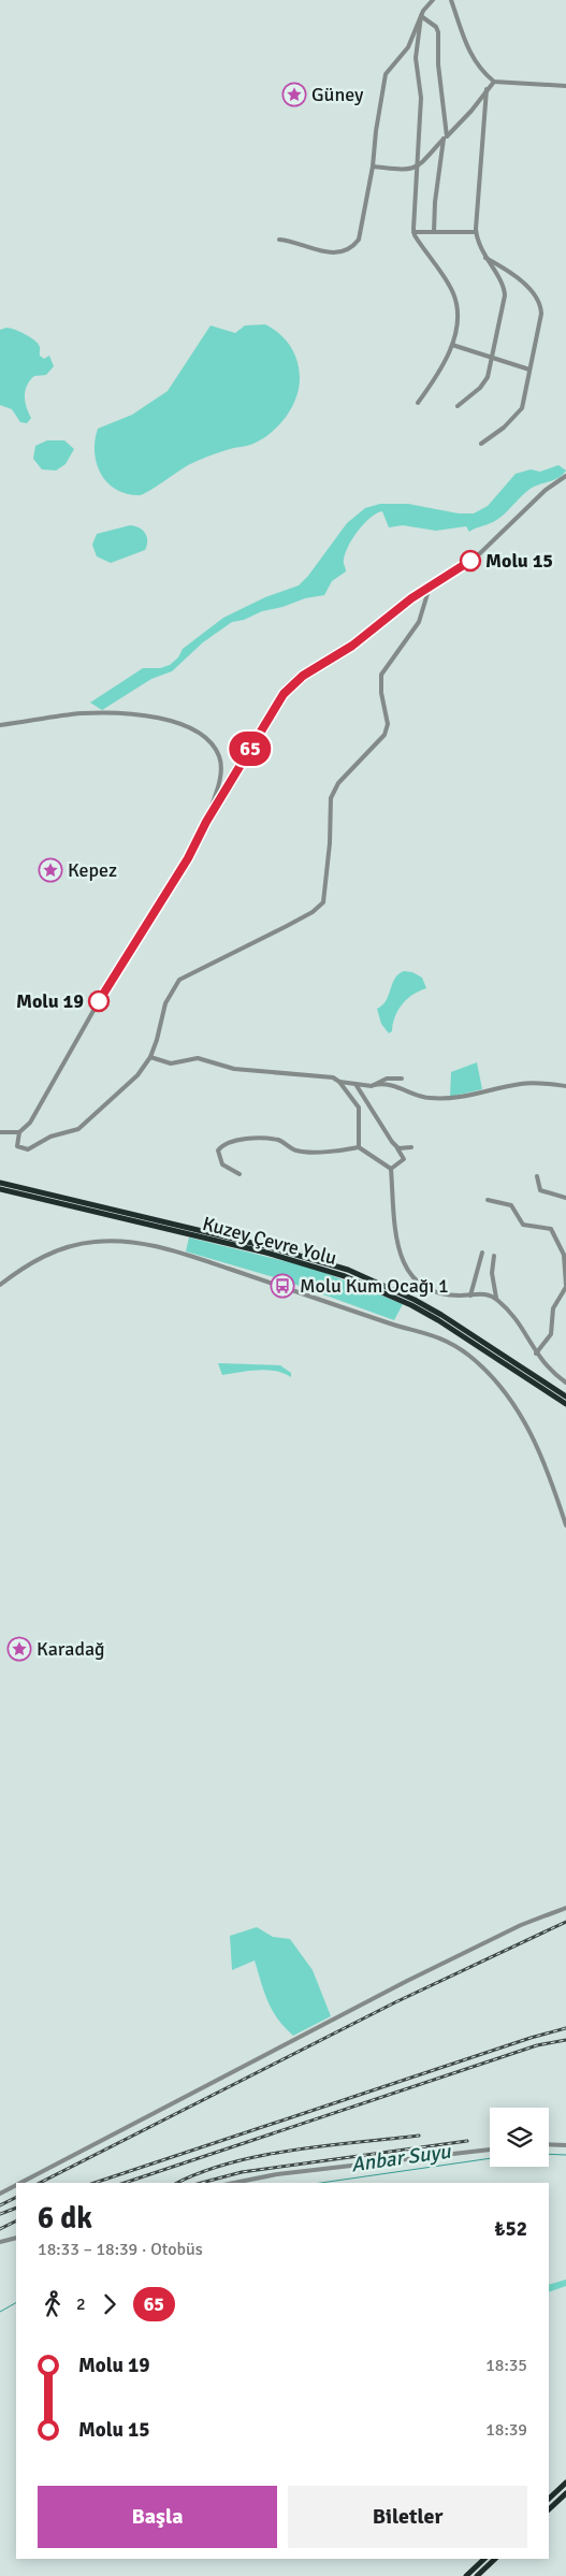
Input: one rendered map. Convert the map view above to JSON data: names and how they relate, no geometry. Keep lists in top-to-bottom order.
{
  "streets": {
    "highway": ["Kuzey Çevre Yolu"]
  },
  "water": ["Anbar Suyu"],
  "places": {
    "place": ["Güney", "Kepez", "Karadağ"],
    "other": ["Molu 15", "Molu 19"],
    "bus stop": ["Molu Kum Ocağı 1"]
  },
  "lines": ["bus line 65"],
  "page": {
    "on_map": "65",
    "heading": ["6 dk", "18:33 – 18:39 · Otobüs", "₺52"],
    "legs": ["2", "65"],
    "list": [
      {
        "name": "Molu 19",
        "value": "18:35"
      },
      {
        "name": "Molu 15",
        "value": "18:39"
      }
    ],
    "buttons": ["Başla", "Biletler"]
  }
}
